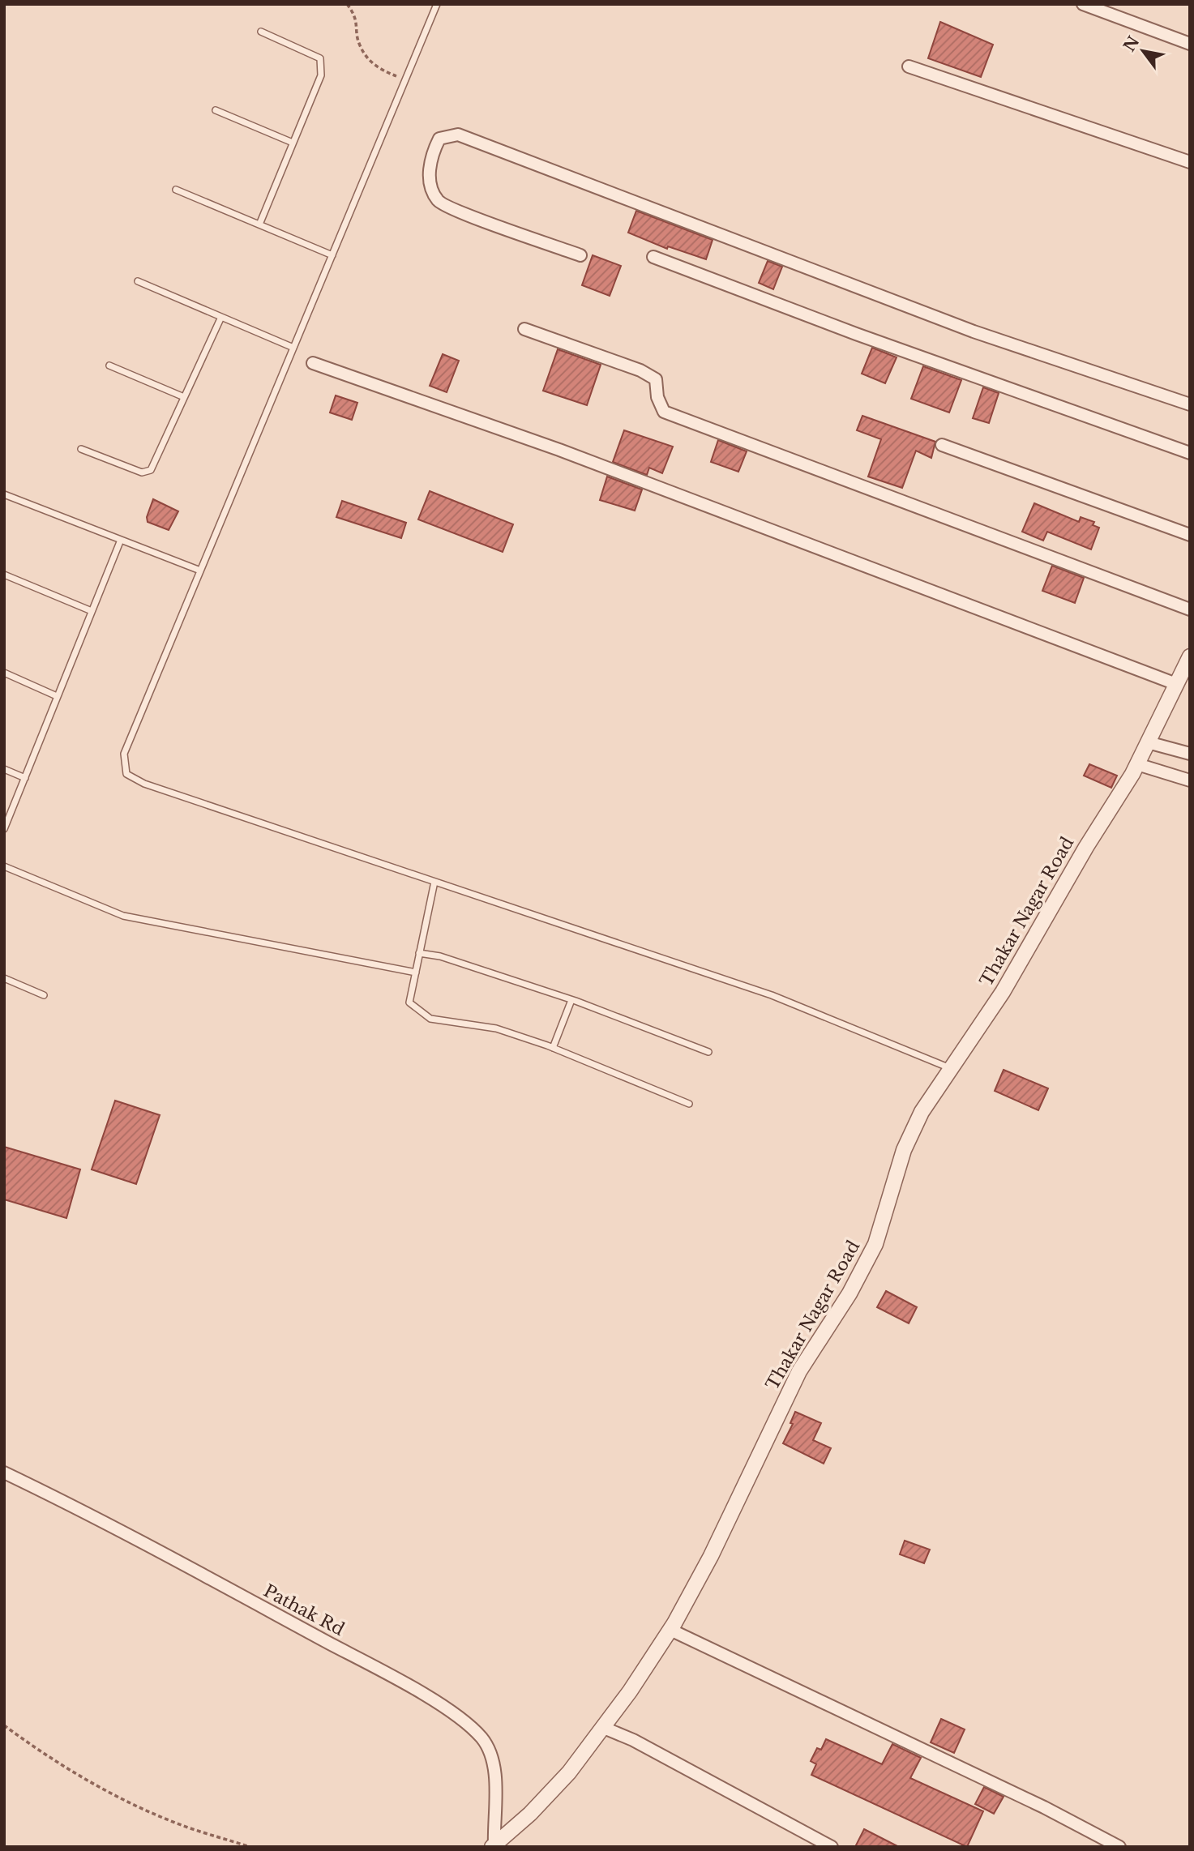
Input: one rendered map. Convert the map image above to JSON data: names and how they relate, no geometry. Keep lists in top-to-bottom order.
{
  "streets": {
    "street": ["Thakar Nagar Road", "Pathak Rd"]
  },
  "crossings": [
    ["Thakar Nagar Road", "Pathak Rd"]
  ],
  "north": "top left"
}
